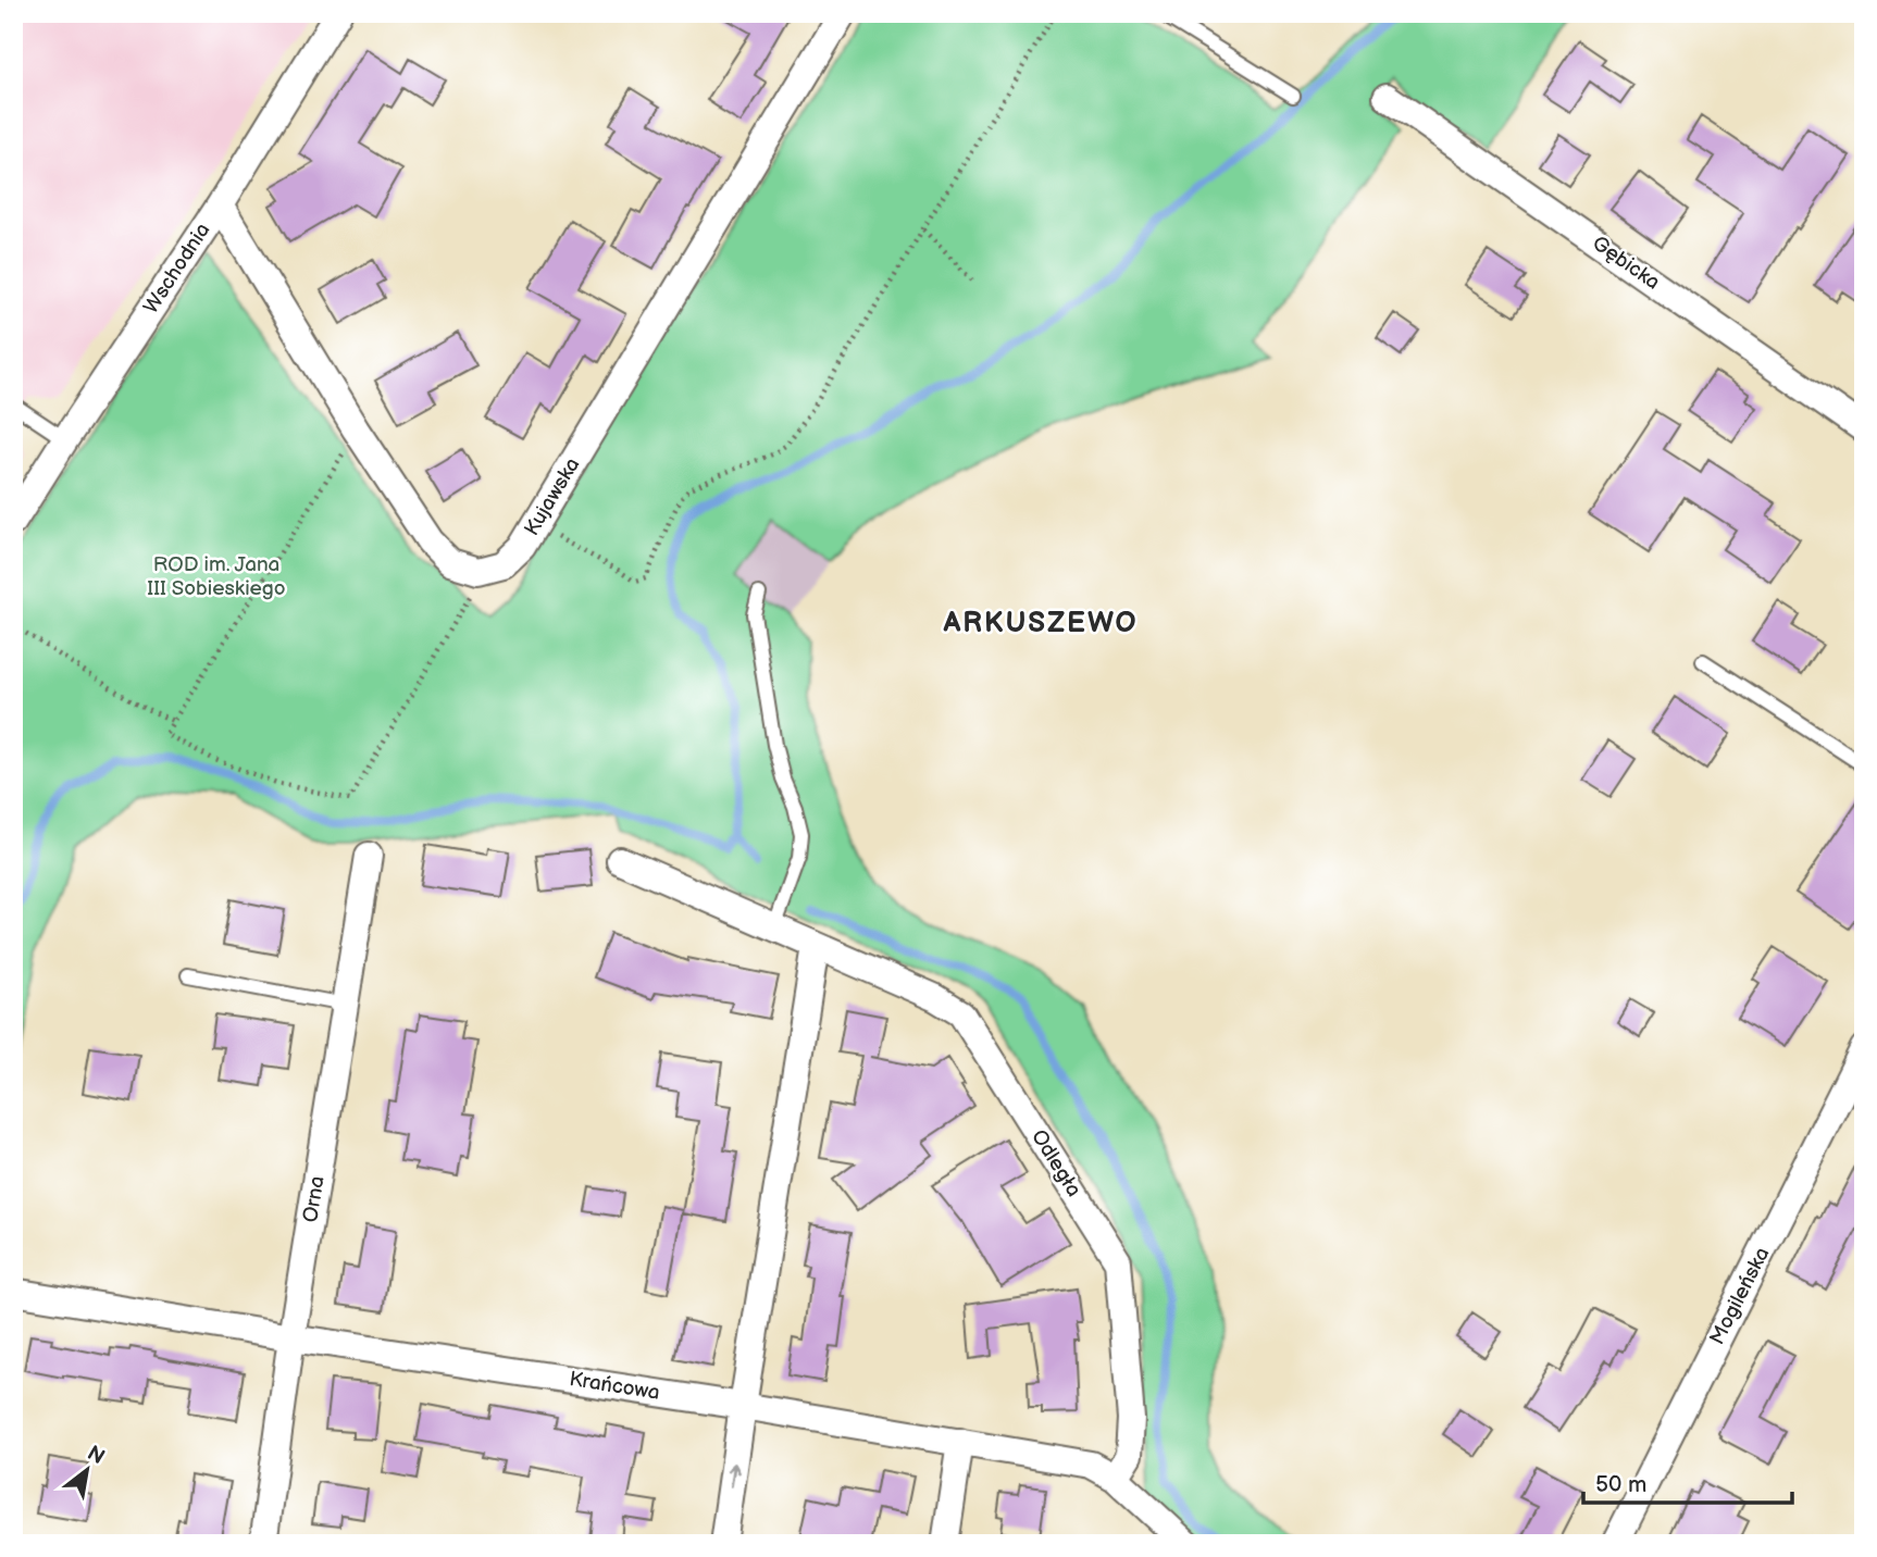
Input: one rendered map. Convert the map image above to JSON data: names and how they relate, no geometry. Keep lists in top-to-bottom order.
{
  "streets": {
    "street": [
      "Gębicka",
      "Wschodnia",
      "Kujawska",
      "Odległa",
      "Orna",
      "Mogileńska",
      "Krańcowa"
    ]
  },
  "crossings": [
    ["Odległa", "Krańcowa"],
    ["Orna", "Krańcowa"]
  ],
  "districts": ["ARKUSZEWO"],
  "parks": ["ROD im. Jana III Sobieskiego"],
  "scale_bar": "50 m",
  "north": "top right"
}
